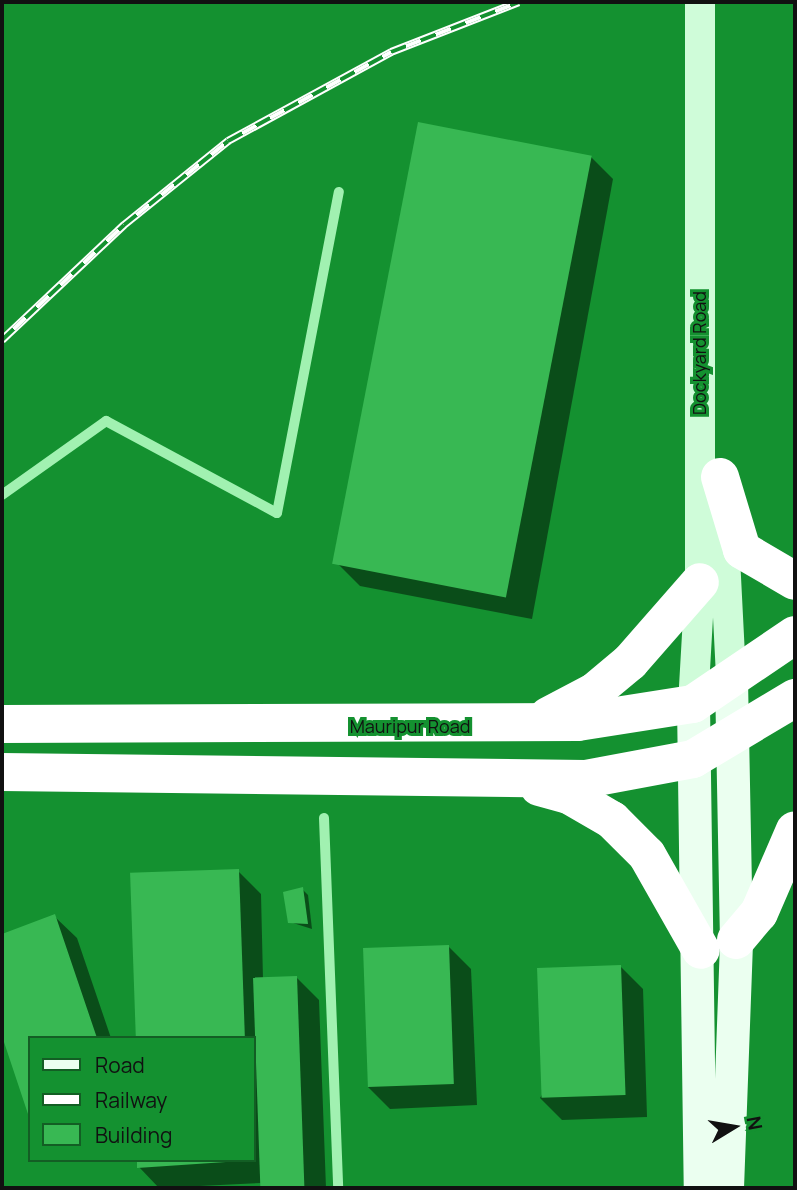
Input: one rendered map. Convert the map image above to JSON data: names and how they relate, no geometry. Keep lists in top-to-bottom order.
{
  "streets": {
    "highway": ["Mauripur Road"],
    "street": ["Dockyard Road"]
  },
  "crossings": [
    ["Dockyard Road", "Mauripur Road"]
  ],
  "legend": ["Road", "Railway", "Building"],
  "north": "right"
}
